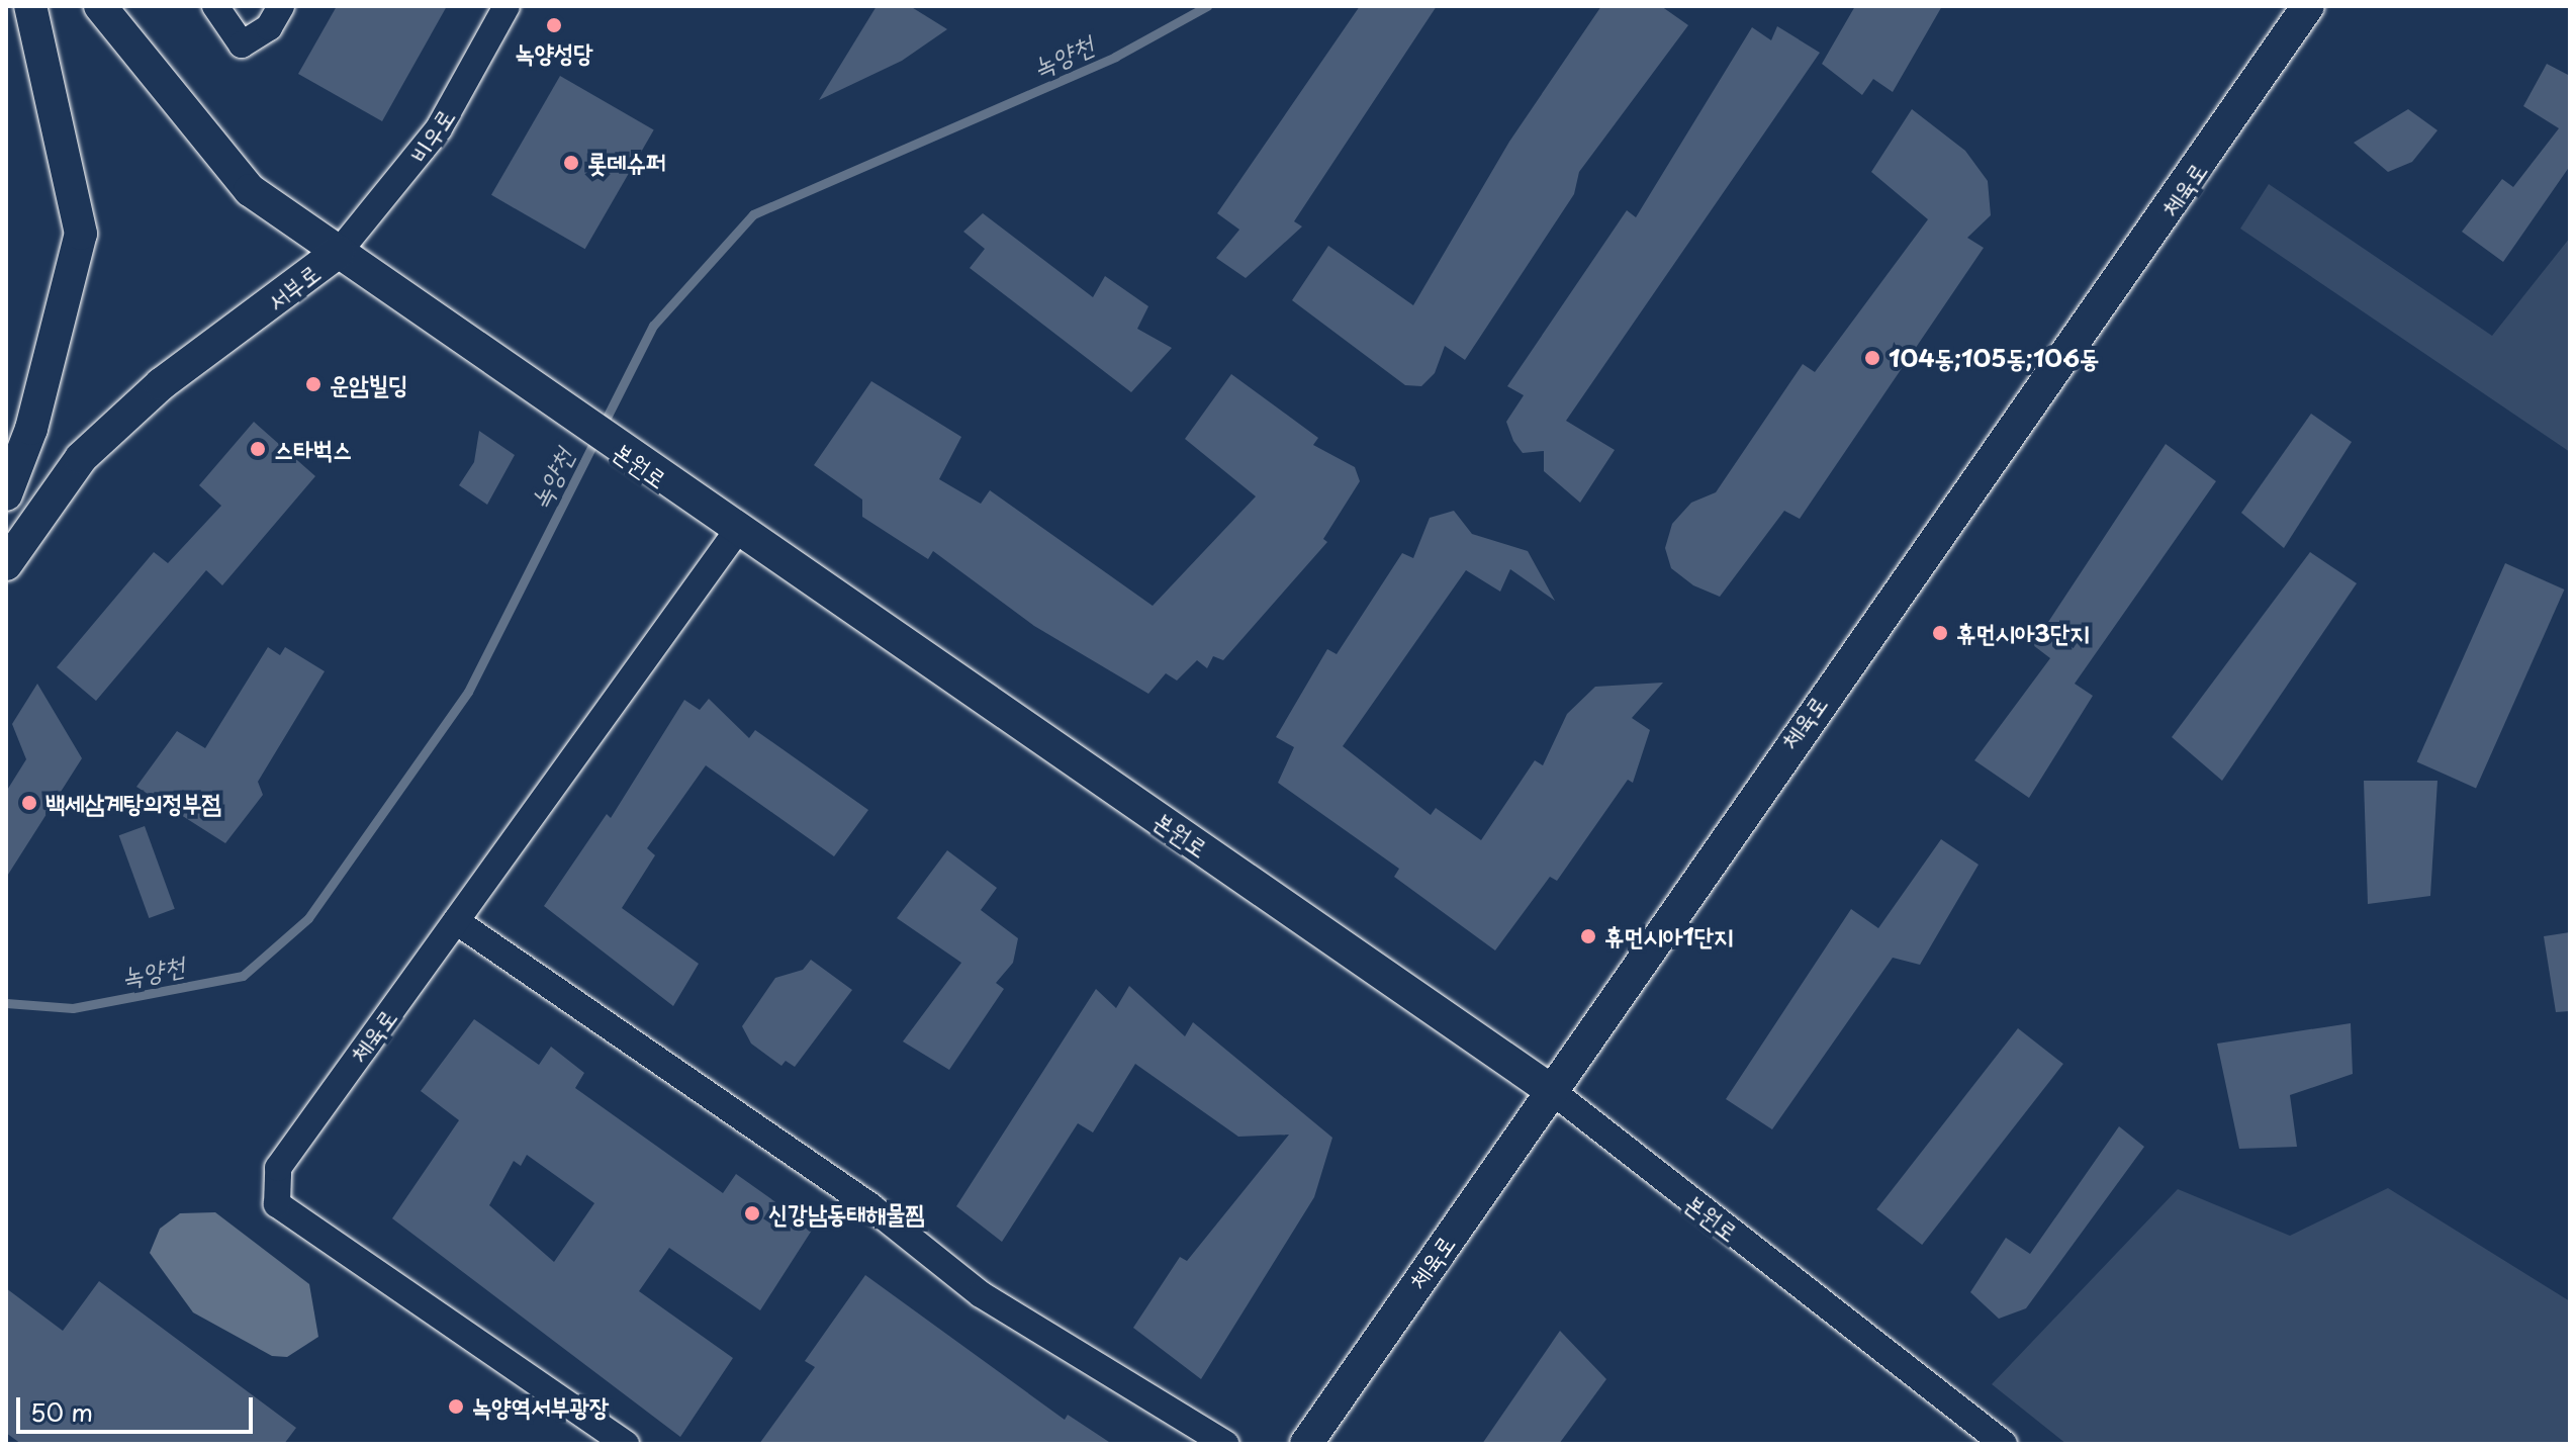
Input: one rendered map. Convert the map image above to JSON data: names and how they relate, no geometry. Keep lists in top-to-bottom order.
{
  "streets": {
    "street": [
      "비우로",
      "체육로",
      "서부로",
      "본원로"
    ]
  },
  "crossings": [
    ["비우로", "서부로"],
    ["비우로", "본원로"],
    ["체육로", "본원로"],
    ["서부로", "본원로"]
  ],
  "water": ["녹양천"],
  "places": [
    "녹양성당",
    "롯데슈퍼",
    "104동;105동;106동",
    "운암빌딩",
    "스타벅스",
    "휴먼시아3단지",
    "백세삼계탕의정부점",
    "휴먼시아1단지",
    "신강남동태해물찜",
    "녹양역서부광장"
  ],
  "scale_bar": "50 m"
}
